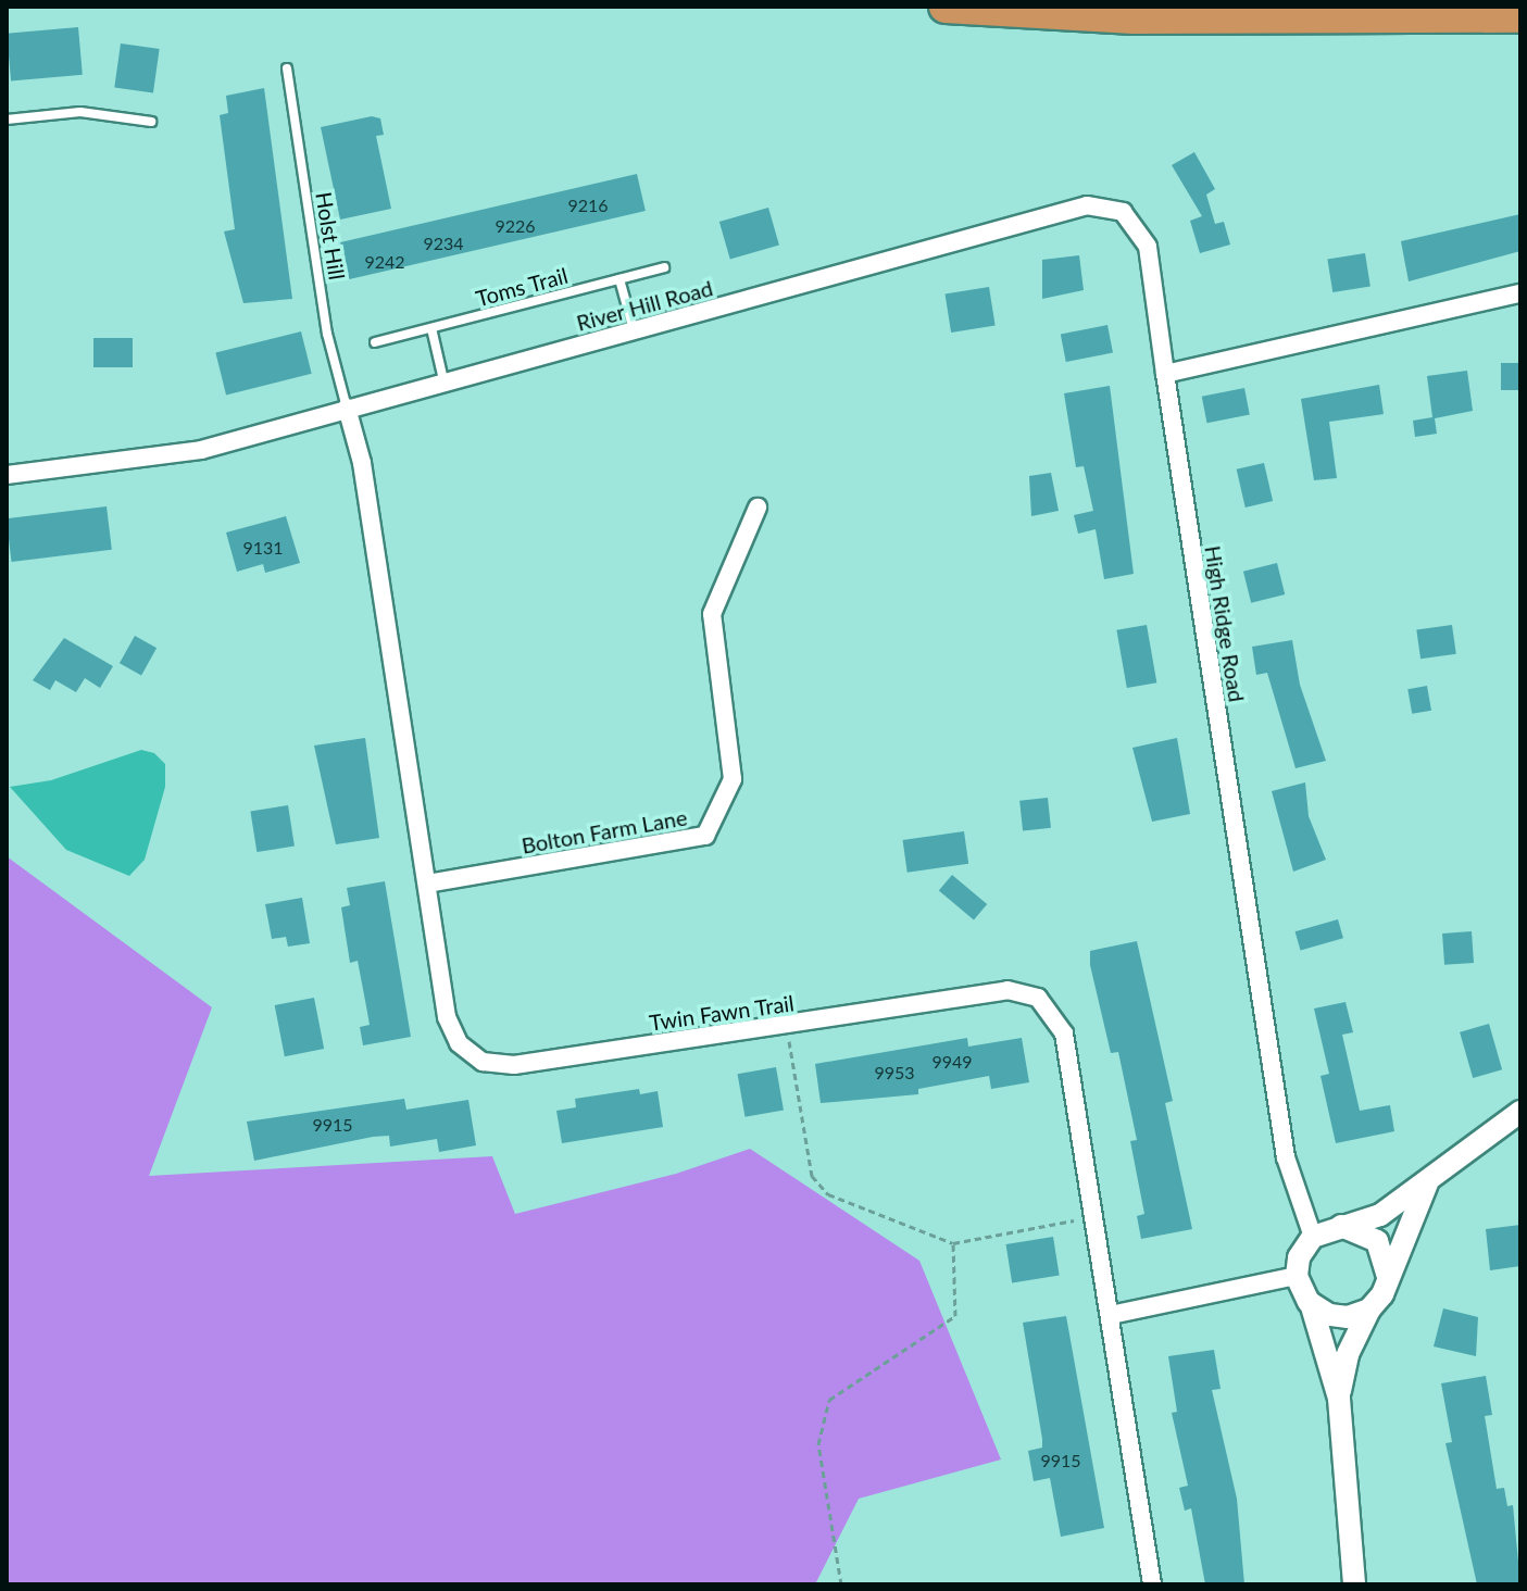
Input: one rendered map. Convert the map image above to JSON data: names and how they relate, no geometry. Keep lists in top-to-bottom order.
{
  "streets": {
    "street": [
      "River Hill Road",
      "High Ridge Road",
      "Bolton Farm Lane",
      "Twin Fawn Trail"
    ],
    "lane": ["Holst Hill", "Toms Trail"]
  },
  "crossings": [
    ["Holst Hill", "River Hill Road"],
    ["Holst Hill", "Twin Fawn Trail"],
    ["River Hill Road", "High Ridge Road"],
    ["River Hill Road", "Twin Fawn Trail"],
    ["Bolton Farm Lane", "Twin Fawn Trail"]
  ],
  "house_numbers": [
    "9216",
    "9226",
    "9234",
    "9242",
    "9131",
    "9949",
    "9953",
    "9915",
    "9915"
  ]
}
